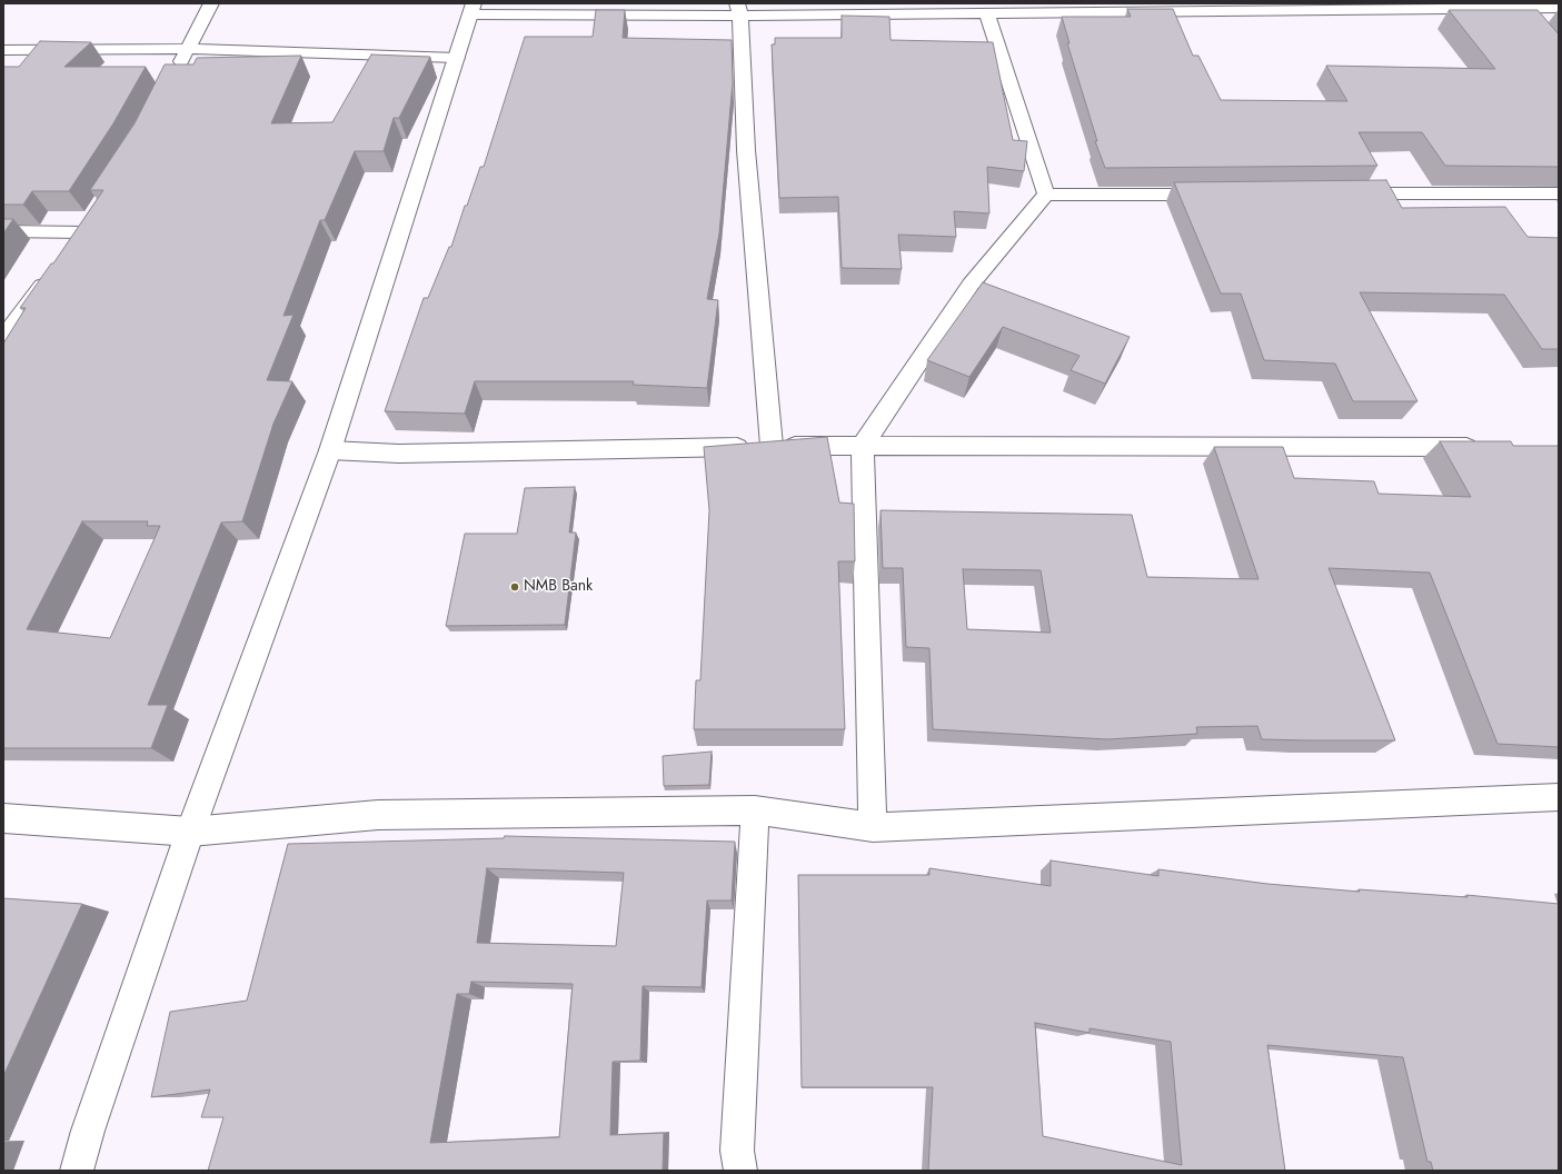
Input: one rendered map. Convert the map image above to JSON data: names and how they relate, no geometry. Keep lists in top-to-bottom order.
{
  "places": ["NMB Bank"]
}
